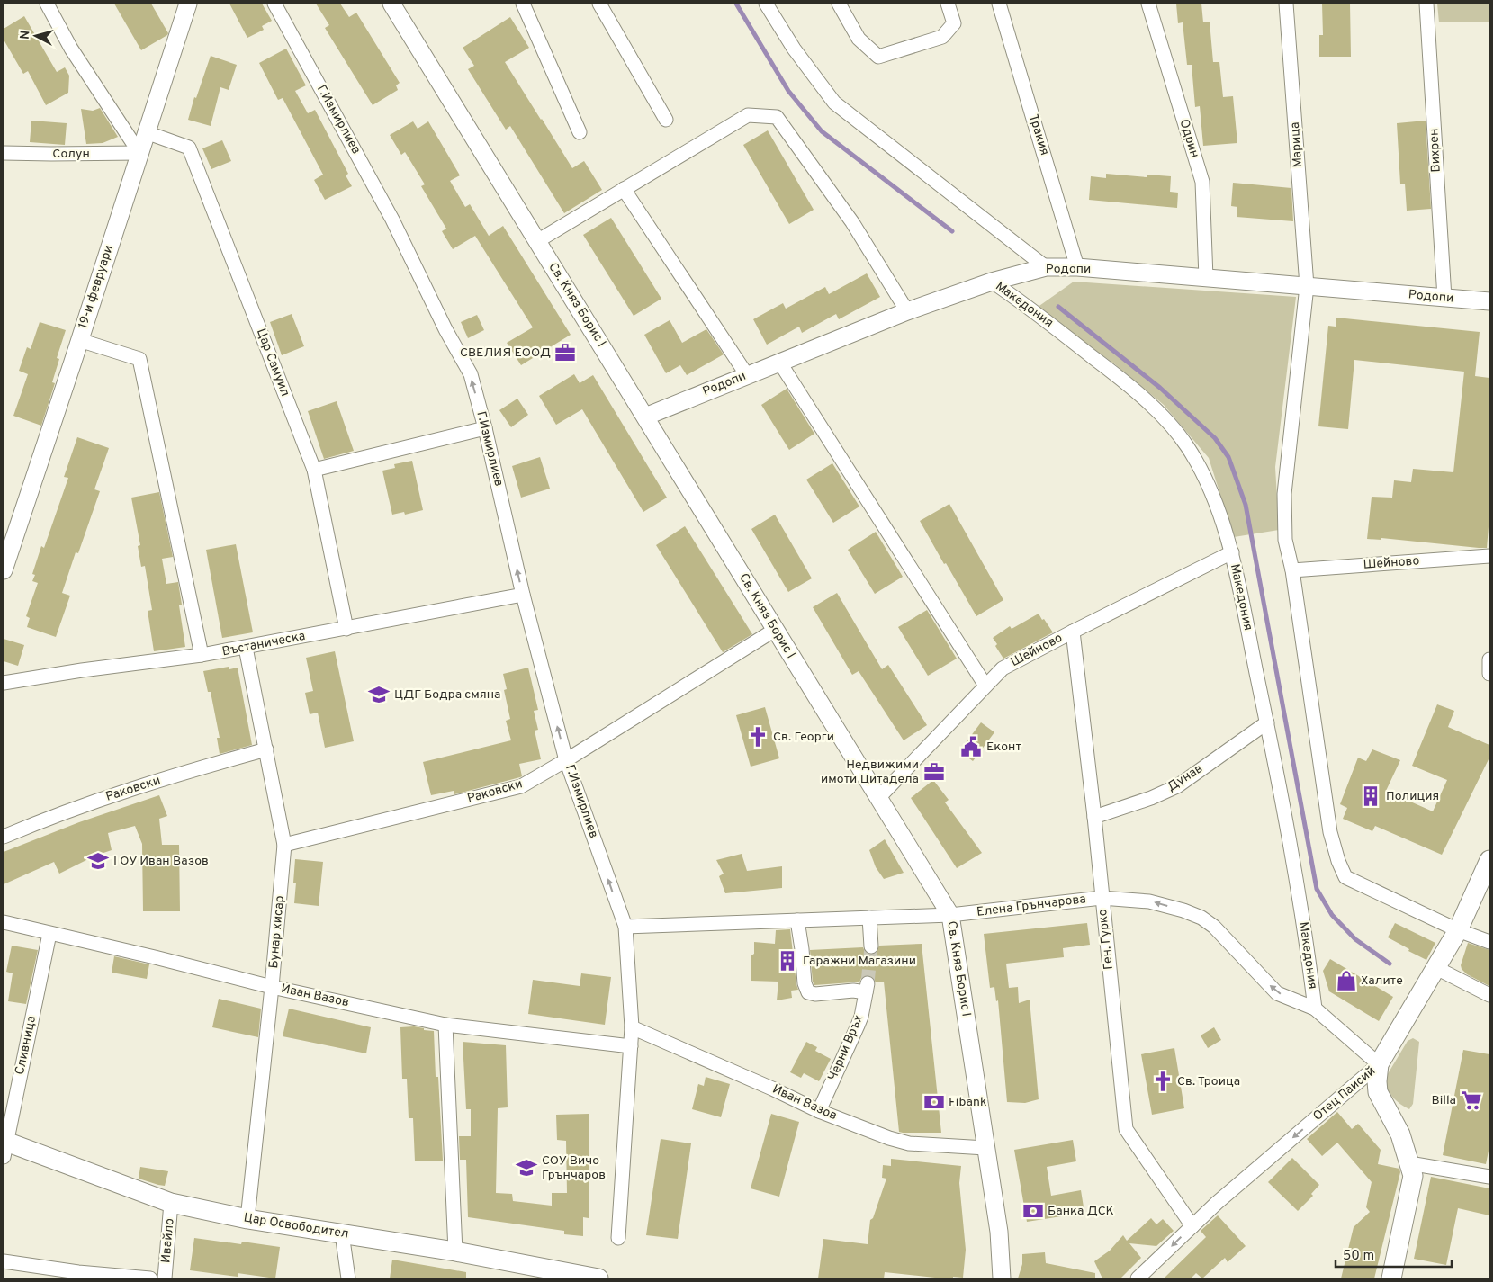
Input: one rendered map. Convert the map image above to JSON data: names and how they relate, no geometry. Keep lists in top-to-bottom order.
{
  "streets": {
    "main road": ["Отец Паисий", "Цар Освободител"],
    "street": [
      "Г.Измирлиев",
      "Тракия",
      "Одрин",
      "Марица",
      "Вихрен",
      "Солун",
      "Родопи",
      "19-и февруари",
      "Св. Княз Борис I",
      "Македония",
      "Цар Самуил",
      "Шейново",
      "Въстаническа",
      "Дунав",
      "Раковски",
      "Елена Грънчарова",
      "Бунар хисар",
      "Ген. Гурко",
      "Иван Вазов",
      "Сливница",
      "Черни Връх",
      "Ивайло"
    ]
  },
  "crossings": [
    ["Г.Измирлиев", "Въстаническа"],
    ["Г.Измирлиев", "Раковски"],
    ["Г.Измирлиев", "Елена Грънчарова"],
    ["Г.Измирлиев", "Иван Вазов"],
    ["Тракия", "Родопи"],
    ["Одрин", "Родопи"],
    ["Марица", "Родопи"],
    ["Марица", "Шейново"],
    ["Марица", "Отец Паисий"],
    ["Вихрен", "Родопи"],
    ["Солун", "19-и февруари"],
    ["Родопи", "Св. Княз Борис I"],
    ["Родопи", "Македония"],
    ["19-и февруари", "Цар Самуил"],
    ["Св. Княз Борис I", "Шейново"],
    ["Св. Княз Борис I", "Раковски"],
    ["Св. Княз Борис I", "Елена Грънчарова"],
    ["Св. Княз Борис I", "Иван Вазов"],
    ["Македония", "Шейново"],
    ["Македония", "Дунав"],
    ["Македония", "Елена Грънчарова"],
    ["Цар Самуил", "Въстаническа"],
    ["Шейново", "Ген. Гурко"],
    ["Въстаническа", "Бунар хисар"],
    ["Дунав", "Ген. Гурко"],
    ["Раковски", "Бунар хисар"],
    ["Елена Грънчарова", "Ген. Гурко"],
    ["Елена Грънчарова", "Черни Връх"],
    ["Елена Грънчарова", "Отец Паисий"],
    ["Бунар хисар", "Иван Вазов"],
    ["Бунар хисар", "Цар Освободител"],
    ["Ген. Гурко", "Отец Паисий"],
    ["Иван Вазов", "Сливница"],
    ["Иван Вазов", "Черни Връх"],
    ["Сливница", "Цар Освободител"],
    ["Цар Освободител", "Ивайло"]
  ],
  "one_way": ["Г.Измирлиев", "Отец Паисий"],
  "places": {
    "office": ["СВЕЛИЯ ЕООД", "Недвижими имоти Цитадела"],
    "school or university": ["ЦДГ Бодра смяна", "I ОУ Иван Вазов", "СОУ Вичо Грънчаров"],
    "church": ["Св. Георги", "Св. Троица"],
    "public building": ["Еконт"],
    "building": ["Полиция", "Гаражни Магазини"],
    "shop": ["Халите"],
    "supermarket": ["Billa"],
    "bank": ["Fibank", "Банка ДСК"]
  },
  "scale_bar": "50 m",
  "north": "left"
}
